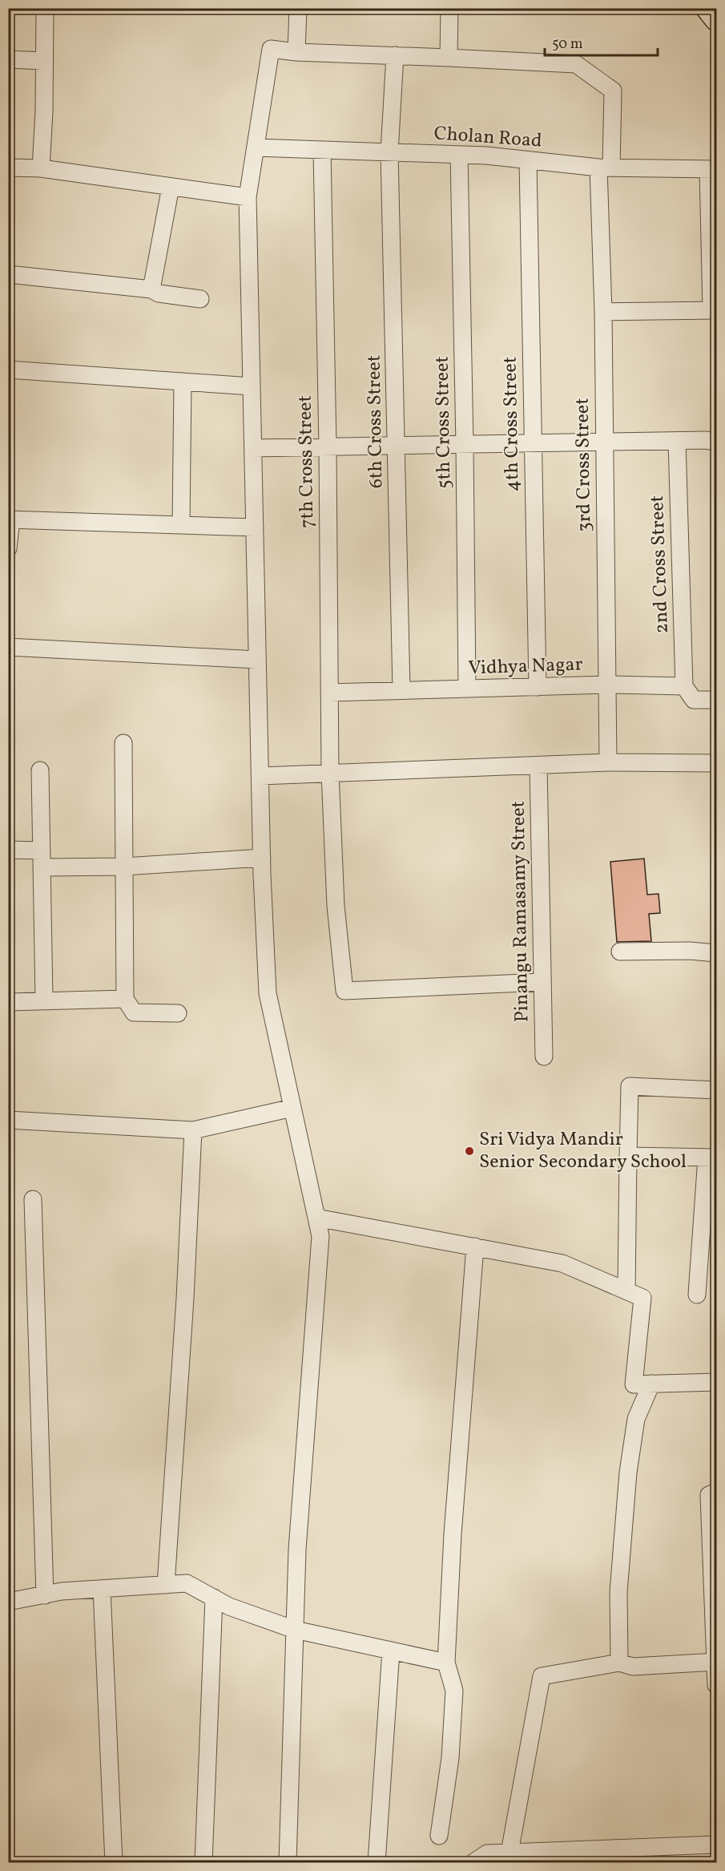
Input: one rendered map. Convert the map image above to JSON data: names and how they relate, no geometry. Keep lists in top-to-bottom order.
{
  "streets": {
    "street": [
      "Cholan Road",
      "6th Cross Street",
      "5th Cross Street",
      "4th Cross Street",
      "7th Cross Street",
      "3rd Cross Street",
      "2nd Cross Street",
      "Vidhya Nagar",
      "Pinangu Ramasamy Street"
    ]
  },
  "crossings": [
    ["Cholan Road", "6th Cross Street"],
    ["Cholan Road", "5th Cross Street"],
    ["Cholan Road", "4th Cross Street"],
    ["Cholan Road", "7th Cross Street"],
    ["Cholan Road", "3rd Cross Street"],
    ["6th Cross Street", "Vidhya Nagar"],
    ["5th Cross Street", "Vidhya Nagar"],
    ["4th Cross Street", "Vidhya Nagar"],
    ["7th Cross Street", "Vidhya Nagar"],
    ["7th Cross Street", "Pinangu Ramasamy Street"],
    ["3rd Cross Street", "Vidhya Nagar"],
    ["2nd Cross Street", "Vidhya Nagar"]
  ],
  "places": ["Sri Vidya Mandir Senior Secondary School"],
  "scale_bar": "50 m"
}
